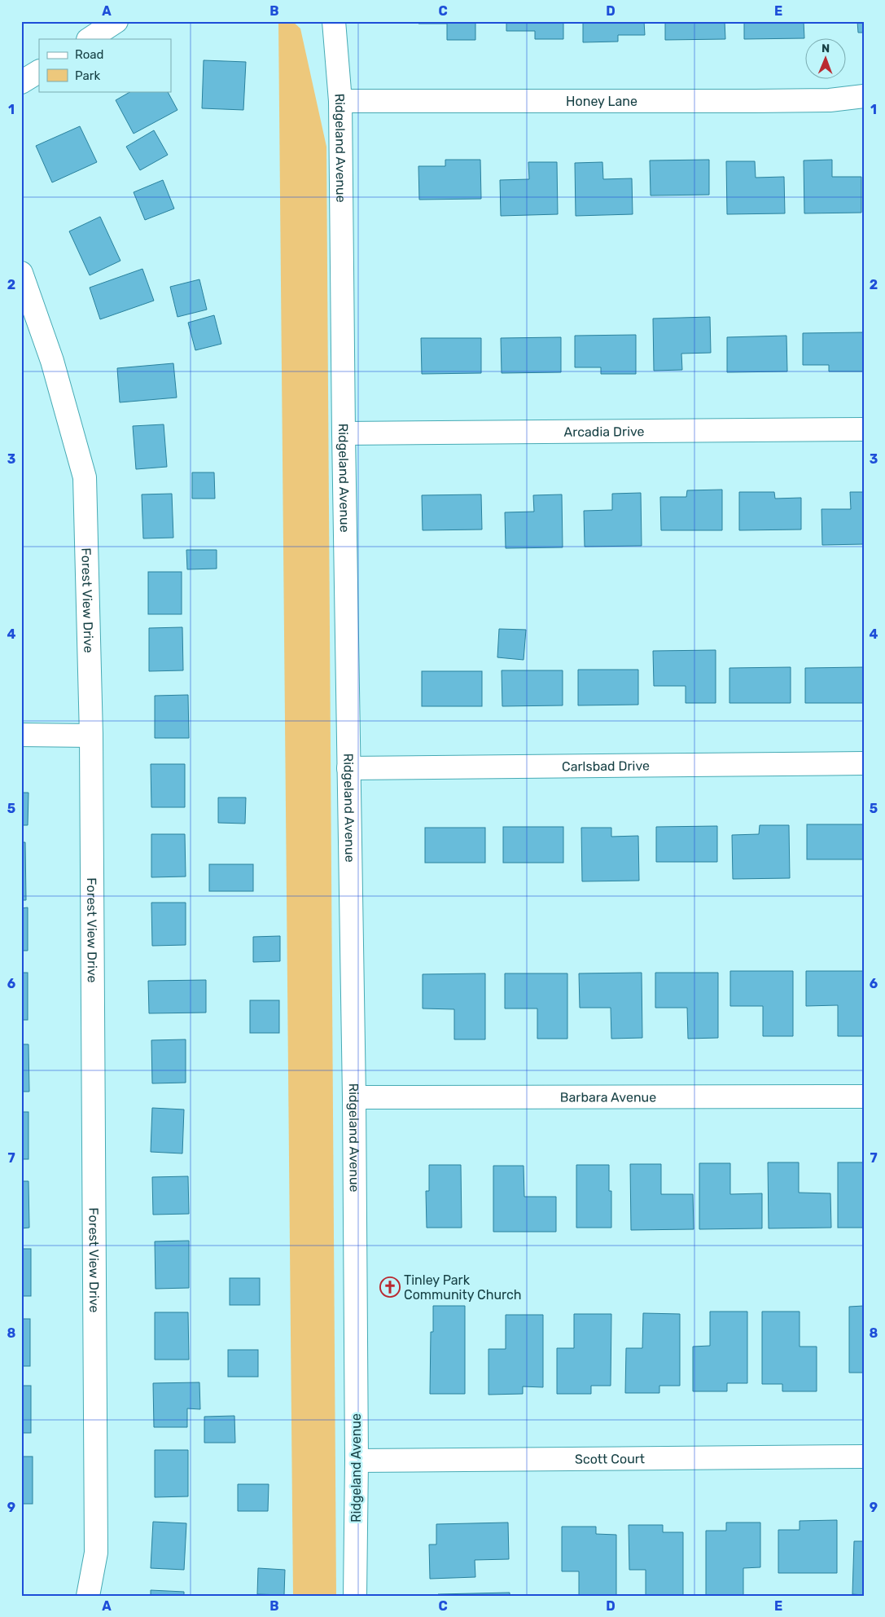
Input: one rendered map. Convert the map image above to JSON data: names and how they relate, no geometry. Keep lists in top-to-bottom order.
{
  "streets": {
    "street": [
      "Honey Lane",
      "Ridgeland Avenue",
      "Arcadia Drive",
      "Forest View Drive",
      "Carlsbad Drive",
      "Barbara Avenue",
      "Scott Court"
    ]
  },
  "crossings": [
    ["Honey Lane", "Ridgeland Avenue"],
    ["Ridgeland Avenue", "Arcadia Drive"],
    ["Ridgeland Avenue", "Carlsbad Drive"],
    ["Ridgeland Avenue", "Barbara Avenue"],
    ["Ridgeland Avenue", "Scott Court"]
  ],
  "places": {
    "church": ["Tinley Park Community Church"]
  },
  "legend": ["Road", "Park"],
  "north": "top",
  "grid": {
    "columns": [
      "A",
      "B",
      "C",
      "D",
      "E"
    ],
    "rows": [
      "1",
      "2",
      "3",
      "4",
      "5",
      "6",
      "7",
      "8",
      "9"
    ]
  }
}
